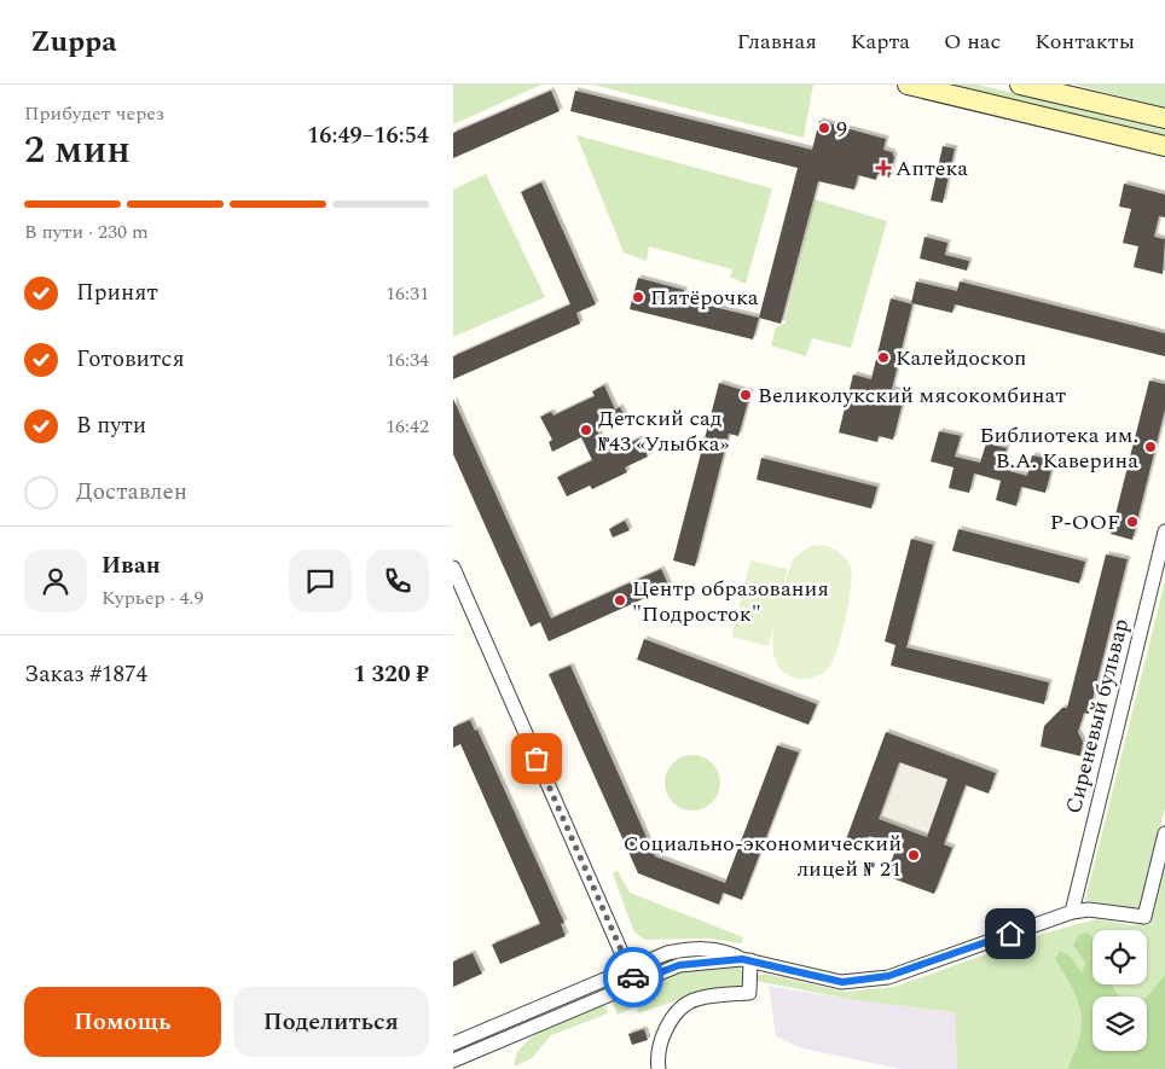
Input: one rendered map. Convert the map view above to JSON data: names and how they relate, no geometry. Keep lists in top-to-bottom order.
{
  "streets": {
    "street": ["Сиреневый бульвар"]
  },
  "places": {
    "other": [
      "9",
      "Пятёрочка",
      "Калейдоскоп",
      "Великолукский мясокомбинат",
      "Детский сад №43 «Улыбка»",
      "Библиотека им. В.А. Каверина",
      "P-OOF",
      "Центр образования \"Подросток\"",
      "Социально-экономический лицей № 21"
    ],
    "health": ["Аптека"]
  },
  "page": {
    "header": "Zuppa",
    "nav": [
      "Главная",
      "Карта",
      "О нас",
      "Контакты"
    ],
    "heading": ["2 мин", "Прибудет через", "16:49–16:54"],
    "panel": [
      "Иван",
      "Курьер · 4.9",
      "Заказ #1874",
      "1 320 ₽"
    ],
    "bar": "В пути · 230 m",
    "list": [
      ["Принят", "16:31"],
      ["Готовится", "16:34"],
      ["В пути", "16:42"],
      "Доставлен"
    ],
    "buttons": ["Помощь", "Поделиться"]
  }
}
